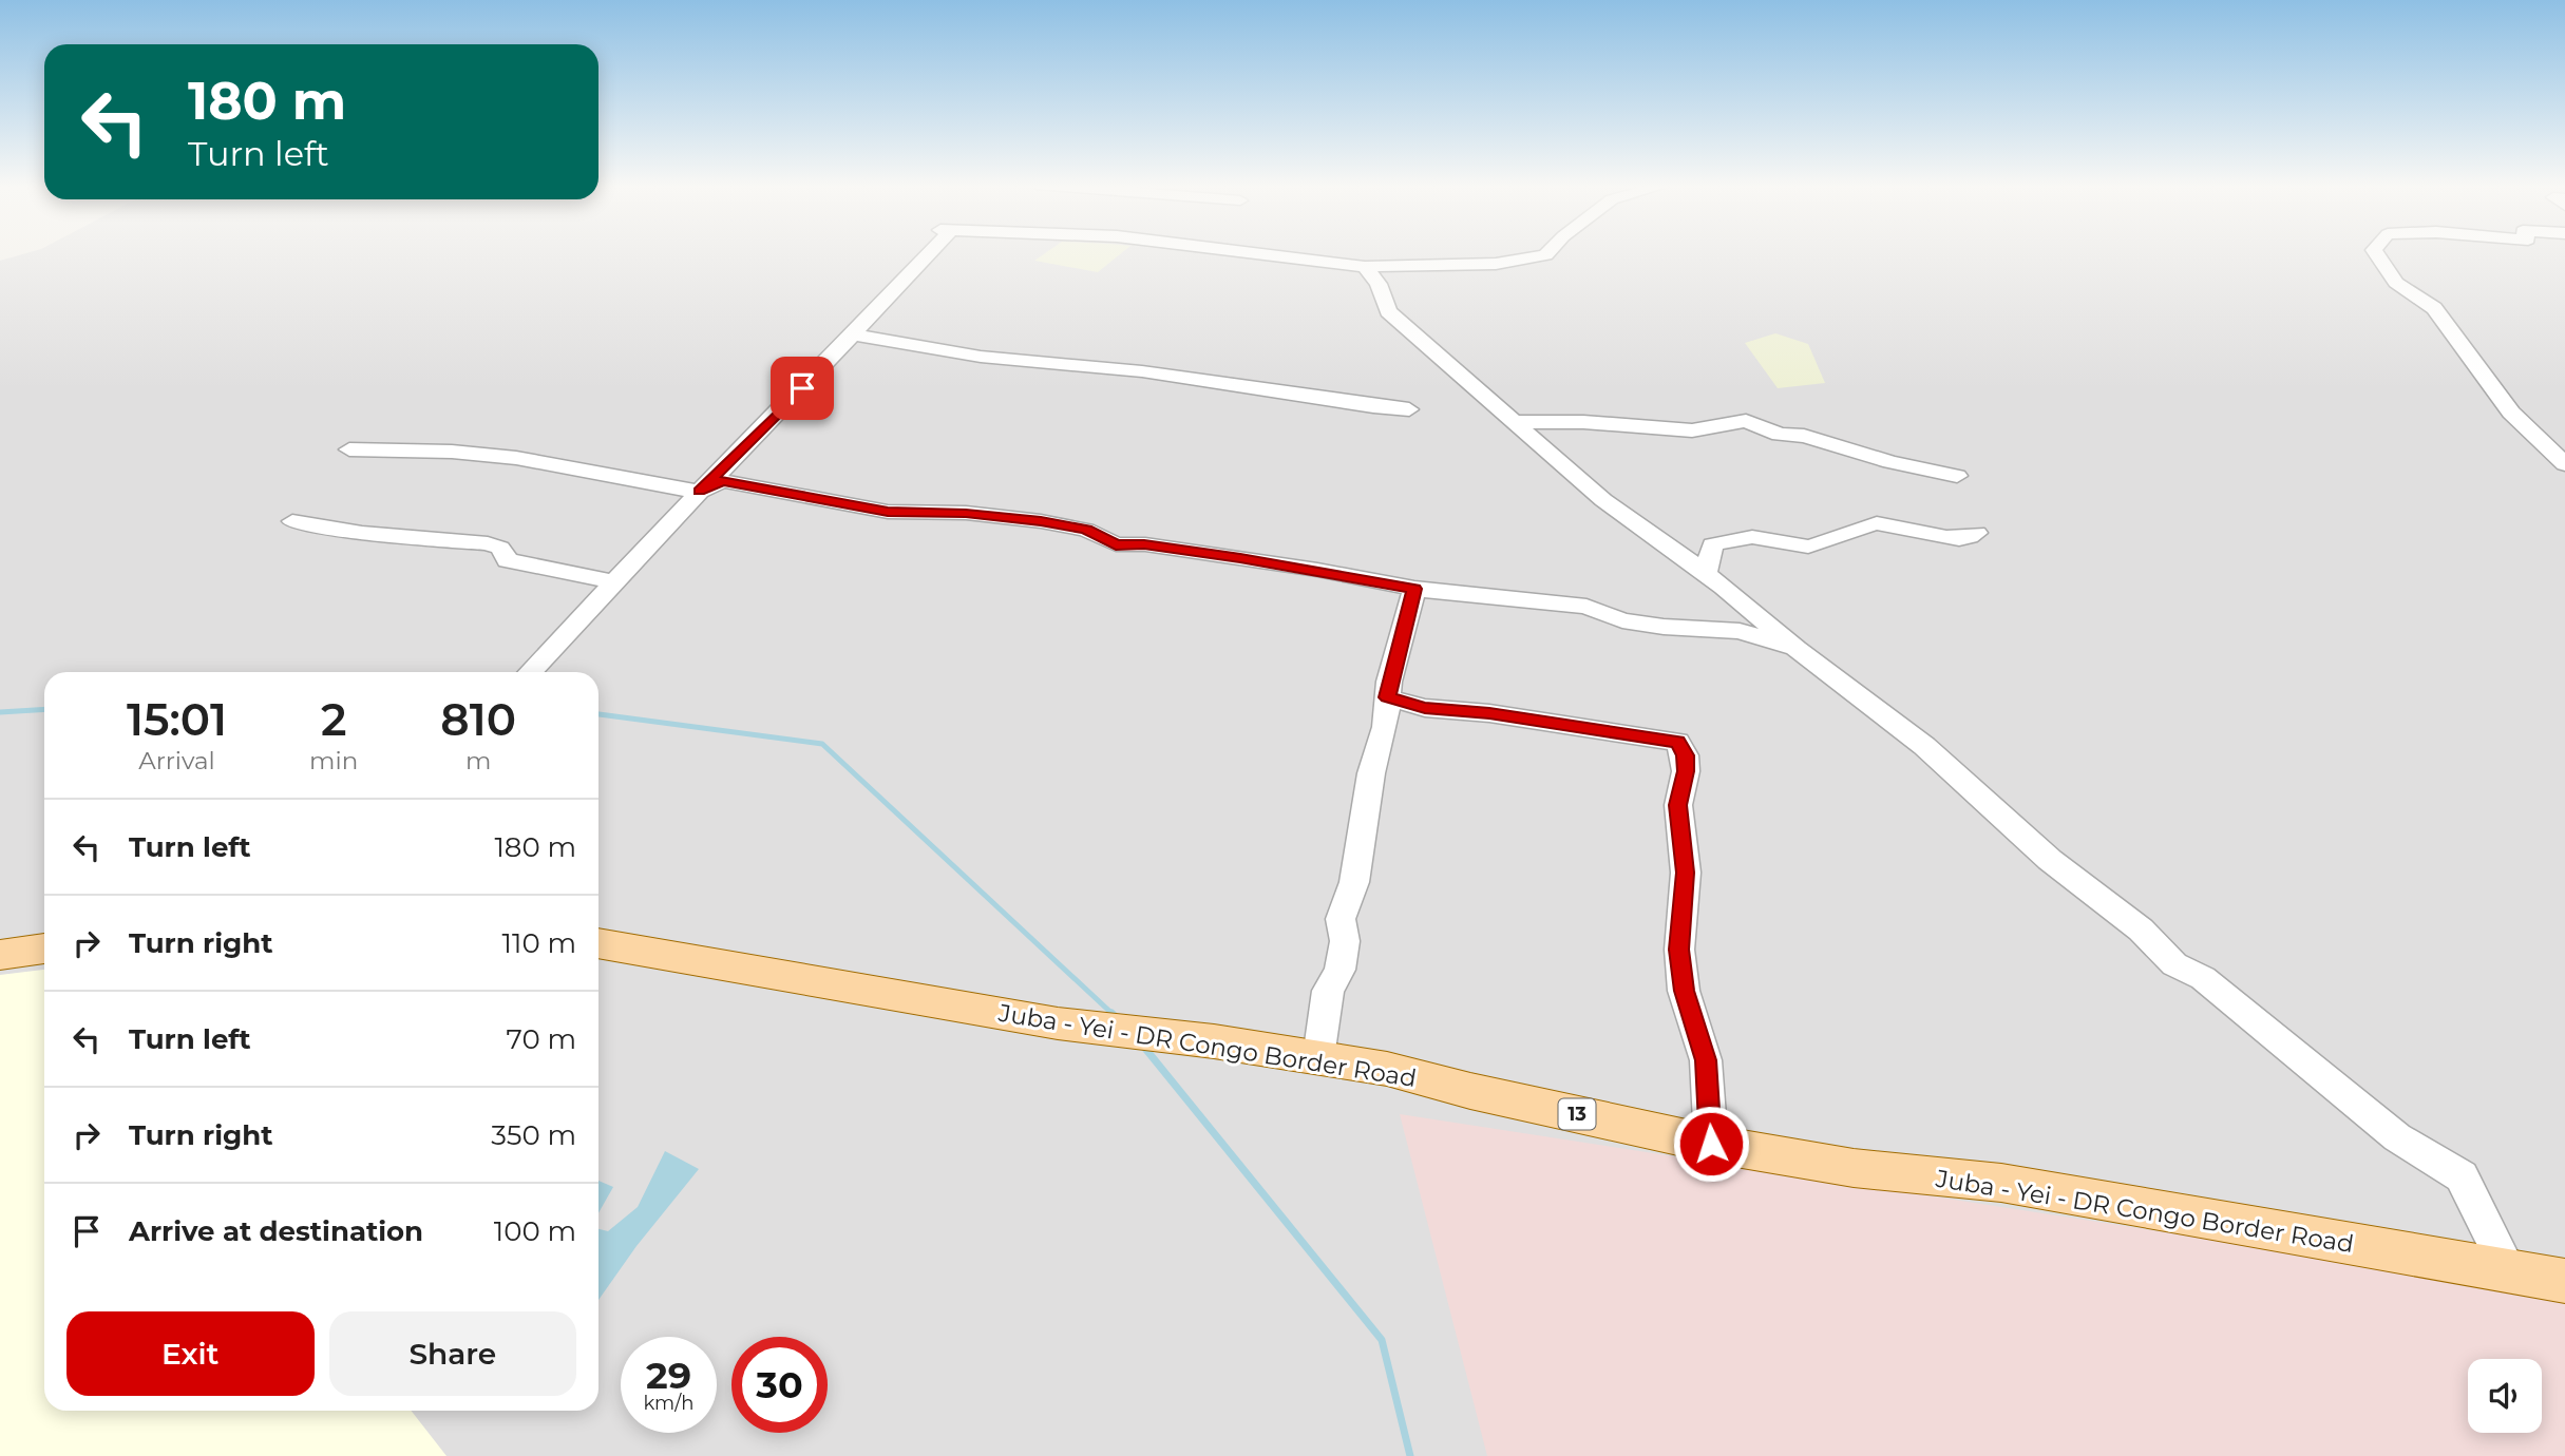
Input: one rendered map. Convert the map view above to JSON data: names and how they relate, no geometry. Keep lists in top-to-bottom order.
{
  "streets": {
    "main road": ["Juba - Yei - DR Congo Border Road", "13"]
  },
  "page": {
    "turn": ["180 m", "Turn left"],
    "eta": [
      "15:01",
      "Arrival",
      "2",
      "min",
      "810",
      "m"
    ],
    "list": [
      {
        "name": "Turn left",
        "value": "180 m"
      },
      {
        "name": "Turn right",
        "value": "110 m"
      },
      {
        "name": "Turn left",
        "value": "70 m"
      },
      {
        "name": "Turn right",
        "value": "350 m"
      },
      {
        "name": "Arrive at destination",
        "value": "100 m"
      }
    ],
    "buttons": ["Exit", "Share"],
    "speed": "29 km/h",
    "limit": "30"
  }
}
